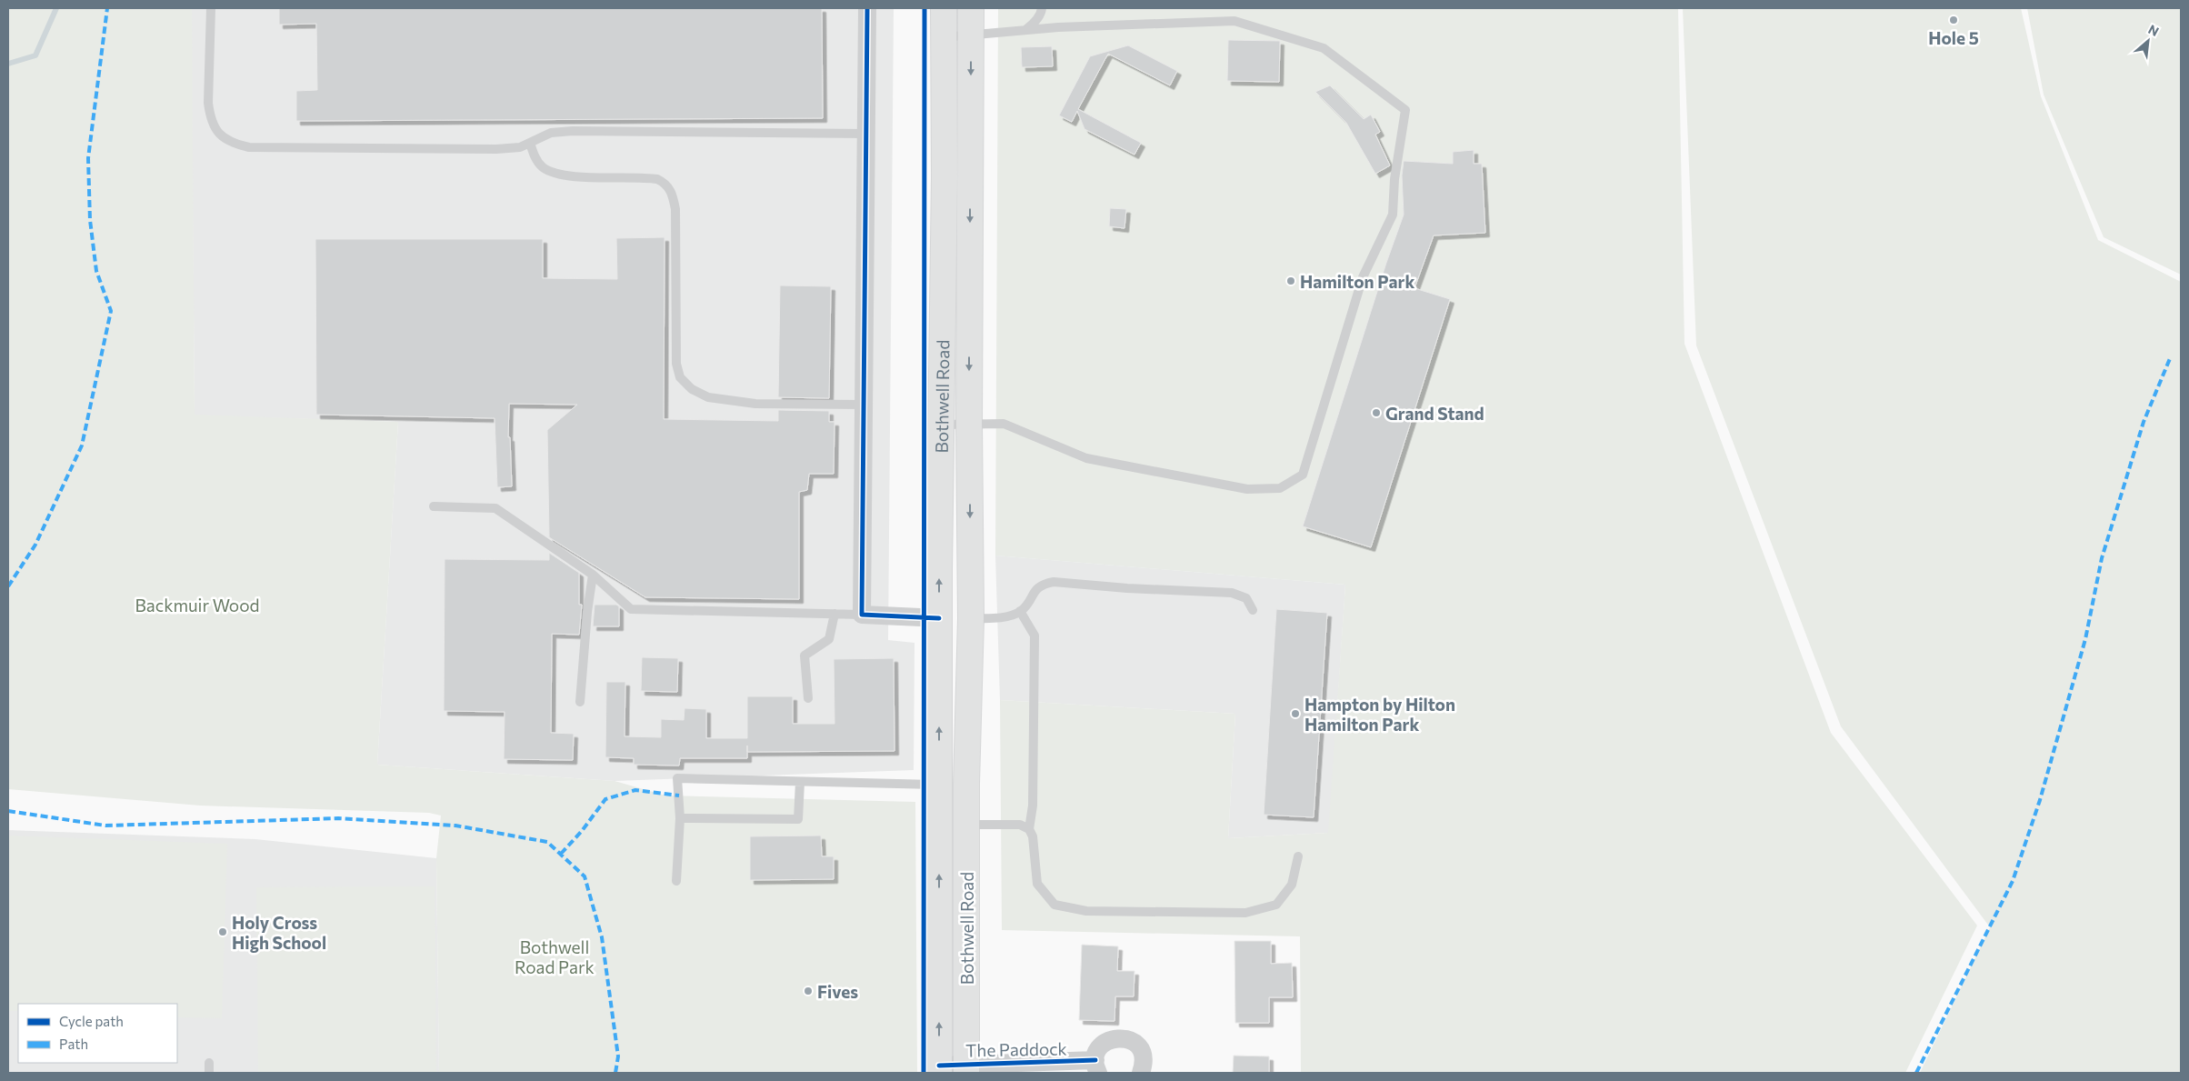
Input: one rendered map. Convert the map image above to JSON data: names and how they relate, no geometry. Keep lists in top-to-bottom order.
{
  "streets": {
    "main road": ["Bothwell Road"],
    "street": ["The Paddock"]
  },
  "crossings": [
    ["Bothwell Road", "The Paddock"]
  ],
  "parks": ["Backmuir Wood", "Bothwell Road Park"],
  "places": [
    "Hole 5",
    "Hamilton Park",
    "Grand Stand",
    "Hampton by Hilton Hamilton Park",
    "Holy Cross High School",
    "Fives"
  ],
  "legend": ["Cycle path", "Path"],
  "north": "top right"
}
